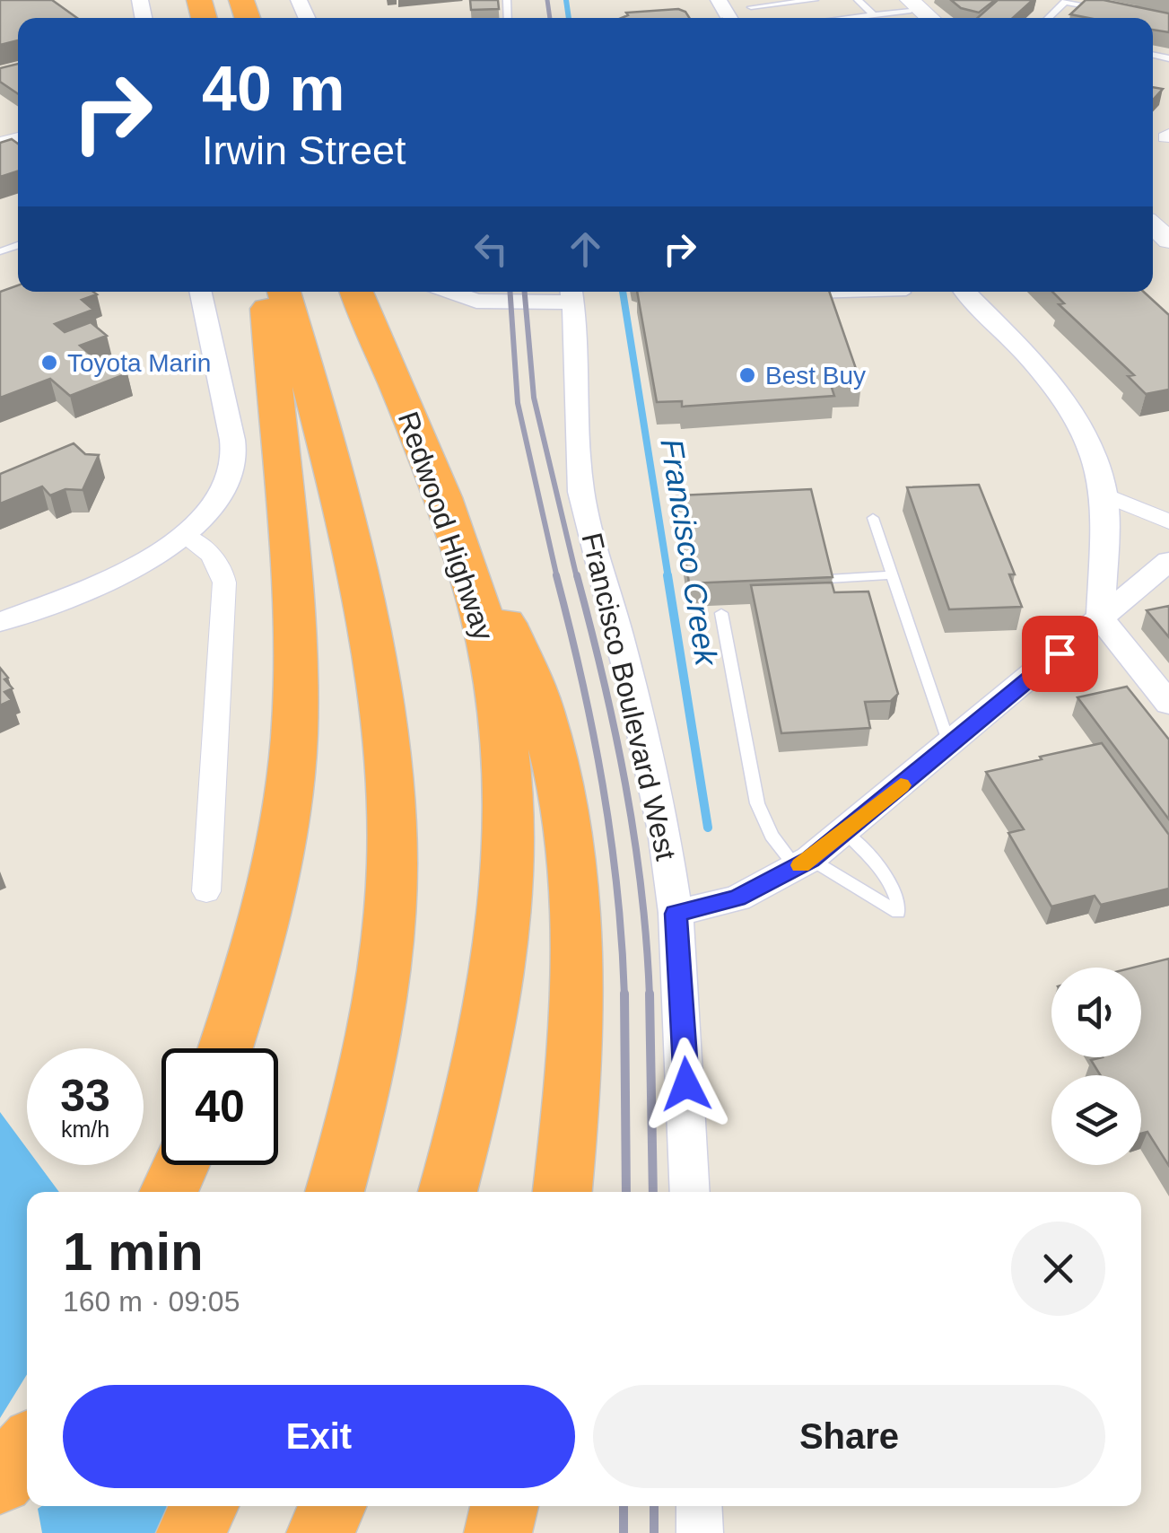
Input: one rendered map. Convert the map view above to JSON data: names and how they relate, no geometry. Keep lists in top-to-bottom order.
{
  "streets": {
    "highway": ["Redwood Highway"],
    "street": ["Francisco Boulevard West"]
  },
  "water": ["Francisco Creek"],
  "places": ["Toyota Marin", "Best Buy"],
  "page": {
    "turn": ["40 m", "Irwin Street"],
    "speed": "33 km/h",
    "limit": "40",
    "heading": ["1 min", "160 m · 09:05"],
    "buttons": ["Exit", "Share"]
  }
}
